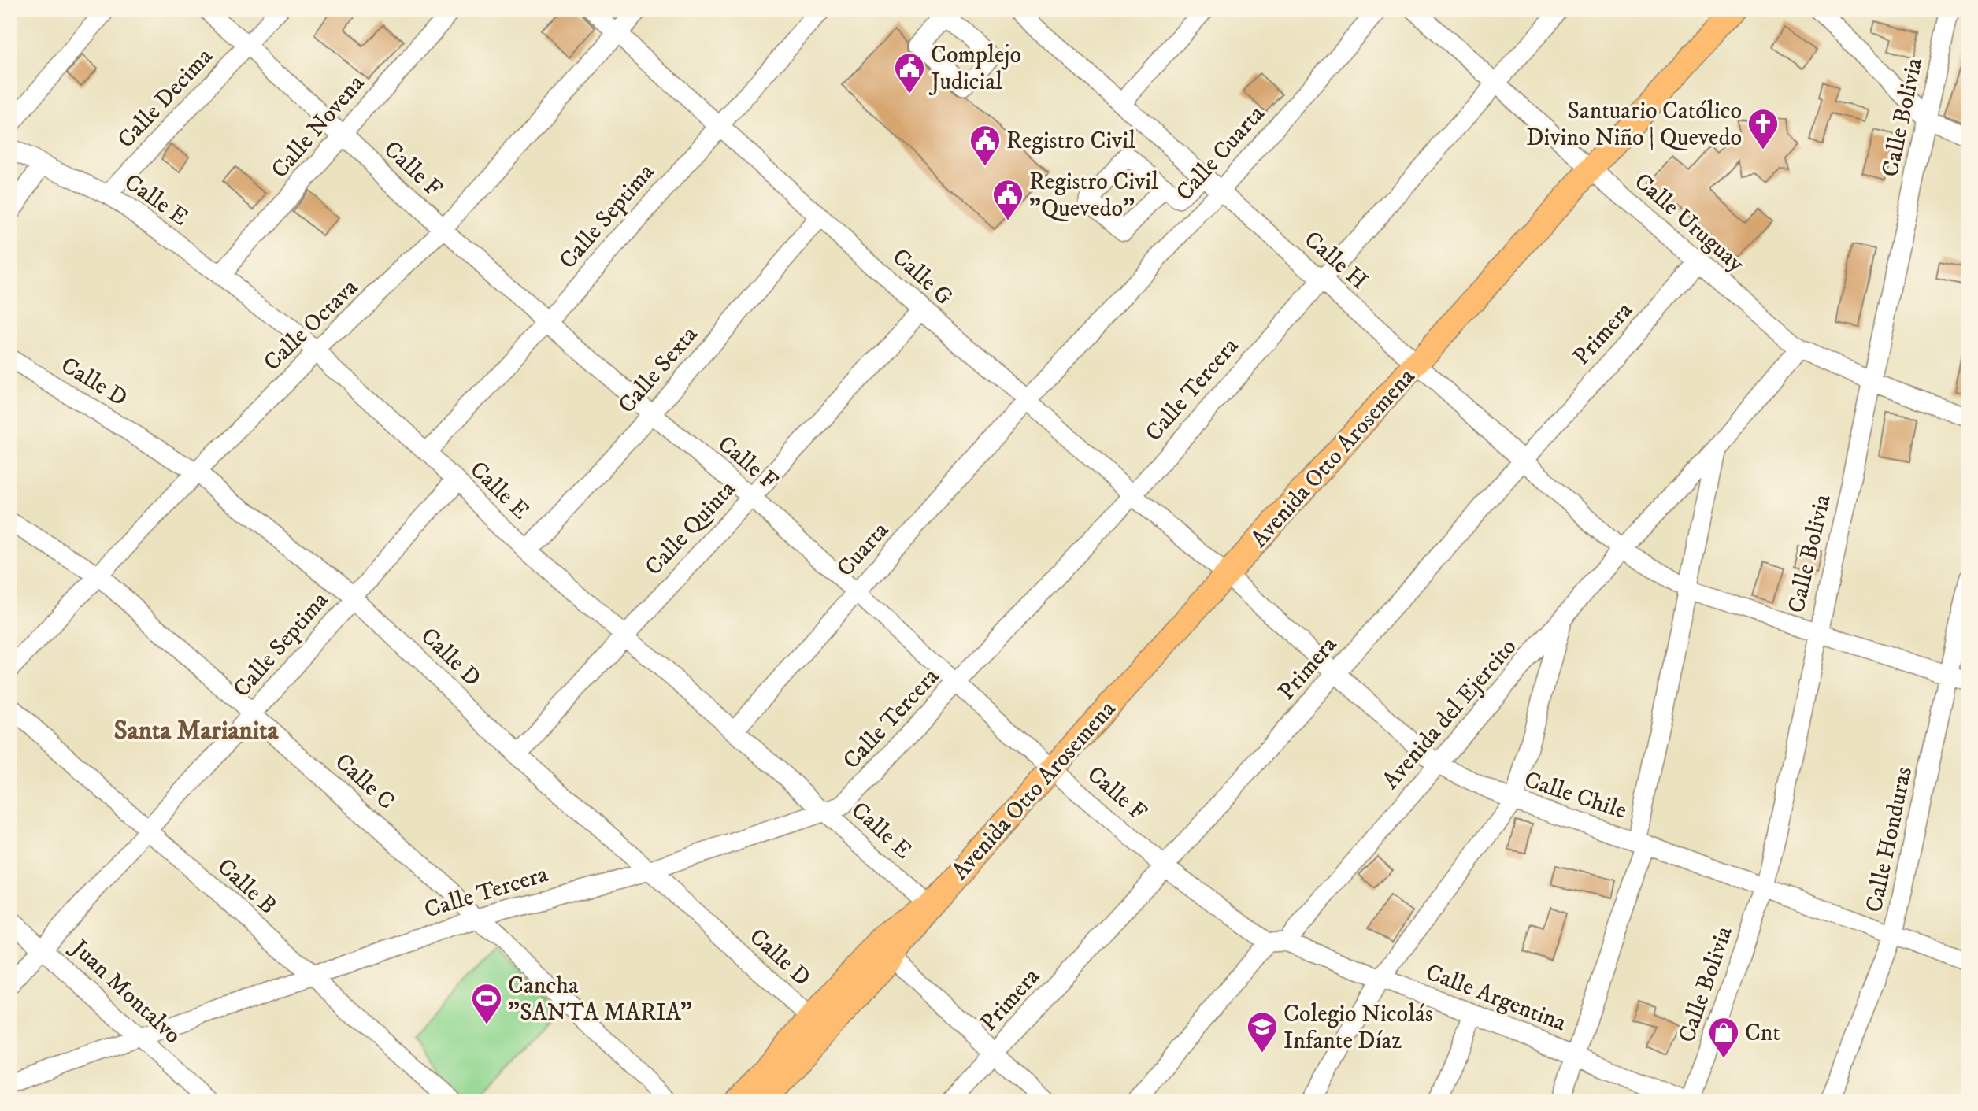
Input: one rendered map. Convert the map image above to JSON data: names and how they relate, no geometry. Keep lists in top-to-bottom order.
{
  "streets": {
    "main road": ["Avenida Otto Arosemena"],
    "street": [
      "Calle Decima",
      "Calle Bolivia",
      "Calle Novena",
      "Calle Cuarta",
      "Calle F",
      "Calle E",
      "Calle Septima",
      "Calle Uruguay",
      "Calle H",
      "Calle G",
      "Calle Octava",
      "Primera",
      "Calle Sexta",
      "Calle D",
      "Calle Tercera",
      "Calle Quinta",
      "Cuarta",
      "Avenida del Ejercito",
      "Calle C",
      "Calle Chile",
      "Calle Honduras",
      "Calle B",
      "Juan Montalvo",
      "Calle Argentina"
    ]
  },
  "crossings": [
    ["Calle Decima", "Calle F"],
    ["Calle Decima", "Calle E"],
    ["Calle Bolivia", "Calle Uruguay"],
    ["Calle Bolivia", "Calle H"],
    ["Calle Bolivia", "Calle Chile"],
    ["Calle Bolivia", "Calle Argentina"],
    ["Calle Novena", "Calle F"],
    ["Calle Novena", "Calle E"],
    ["Calle Cuarta", "Calle H"],
    ["Calle Cuarta", "Calle G"],
    ["Calle Cuarta", "Cuarta"],
    ["Calle F", "Calle Septima"],
    ["Calle F", "Calle Octava"],
    ["Calle F", "Primera"],
    ["Calle F", "Calle Sexta"],
    ["Calle F", "Calle Tercera"],
    ["Calle F", "Avenida Otto Arosemena"],
    ["Calle F", "Calle Quinta"],
    ["Calle F", "Cuarta"],
    ["Calle E", "Calle Septima"],
    ["Calle E", "Calle Octava"],
    ["Calle E", "Calle Sexta"],
    ["Calle E", "Calle Tercera"],
    ["Calle E", "Avenida Otto Arosemena"],
    ["Calle E", "Calle Quinta"],
    ["Calle E", "Cuarta"],
    ["Calle Septima", "Calle G"],
    ["Calle Septima", "Calle D"],
    ["Calle Septima", "Calle C"],
    ["Calle Septima", "Calle B"],
    ["Calle Septima", "Juan Montalvo"],
    ["Calle Uruguay", "Primera"],
    ["Calle Uruguay", "Calle Tercera"],
    ["Calle Uruguay", "Avenida Otto Arosemena"],
    ["Calle Uruguay", "Avenida del Ejercito"],
    ["Calle H", "Primera"],
    ["Calle H", "Calle Tercera"],
    ["Calle H", "Avenida Otto Arosemena"],
    ["Calle H", "Avenida del Ejercito"],
    ["Calle H", "Calle Honduras"],
    ["Calle G", "Calle Octava"],
    ["Calle G", "Calle Sexta"],
    ["Calle G", "Calle Tercera"],
    ["Calle G", "Avenida Otto Arosemena"],
    ["Calle G", "Calle Quinta"],
    ["Calle G", "Cuarta"],
    ["Calle G", "Calle Chile"],
    ["Calle Octava", "Calle D"],
    ["Calle Octava", "Calle C"],
    ["Primera", "Calle Chile"],
    ["Calle D", "Calle Tercera"],
    ["Calle D", "Avenida Otto Arosemena"],
    ["Calle D", "Calle Quinta"],
    ["Calle Tercera", "Calle C"],
    ["Calle Tercera", "Calle B"],
    ["Calle Tercera", "Juan Montalvo"],
    ["Avenida Otto Arosemena", "Calle Chile"],
    ["Avenida del Ejercito", "Calle Chile"],
    ["Avenida del Ejercito", "Calle Argentina"],
    ["Calle Chile", "Calle Honduras"]
  ],
  "districts": ["Santa Marianita"],
  "places": {
    "public building": ["Complejo Judicial", "Registro Civil", "Registro Civil \"Quevedo\""],
    "church": ["Santuario Católico Divino Niño | Quevedo"],
    "sports": ["Cancha \"SANTA MARIA\""],
    "school or university": ["Colegio Nicolás Infante Díaz"],
    "shop": ["Cnt"]
  }
}
